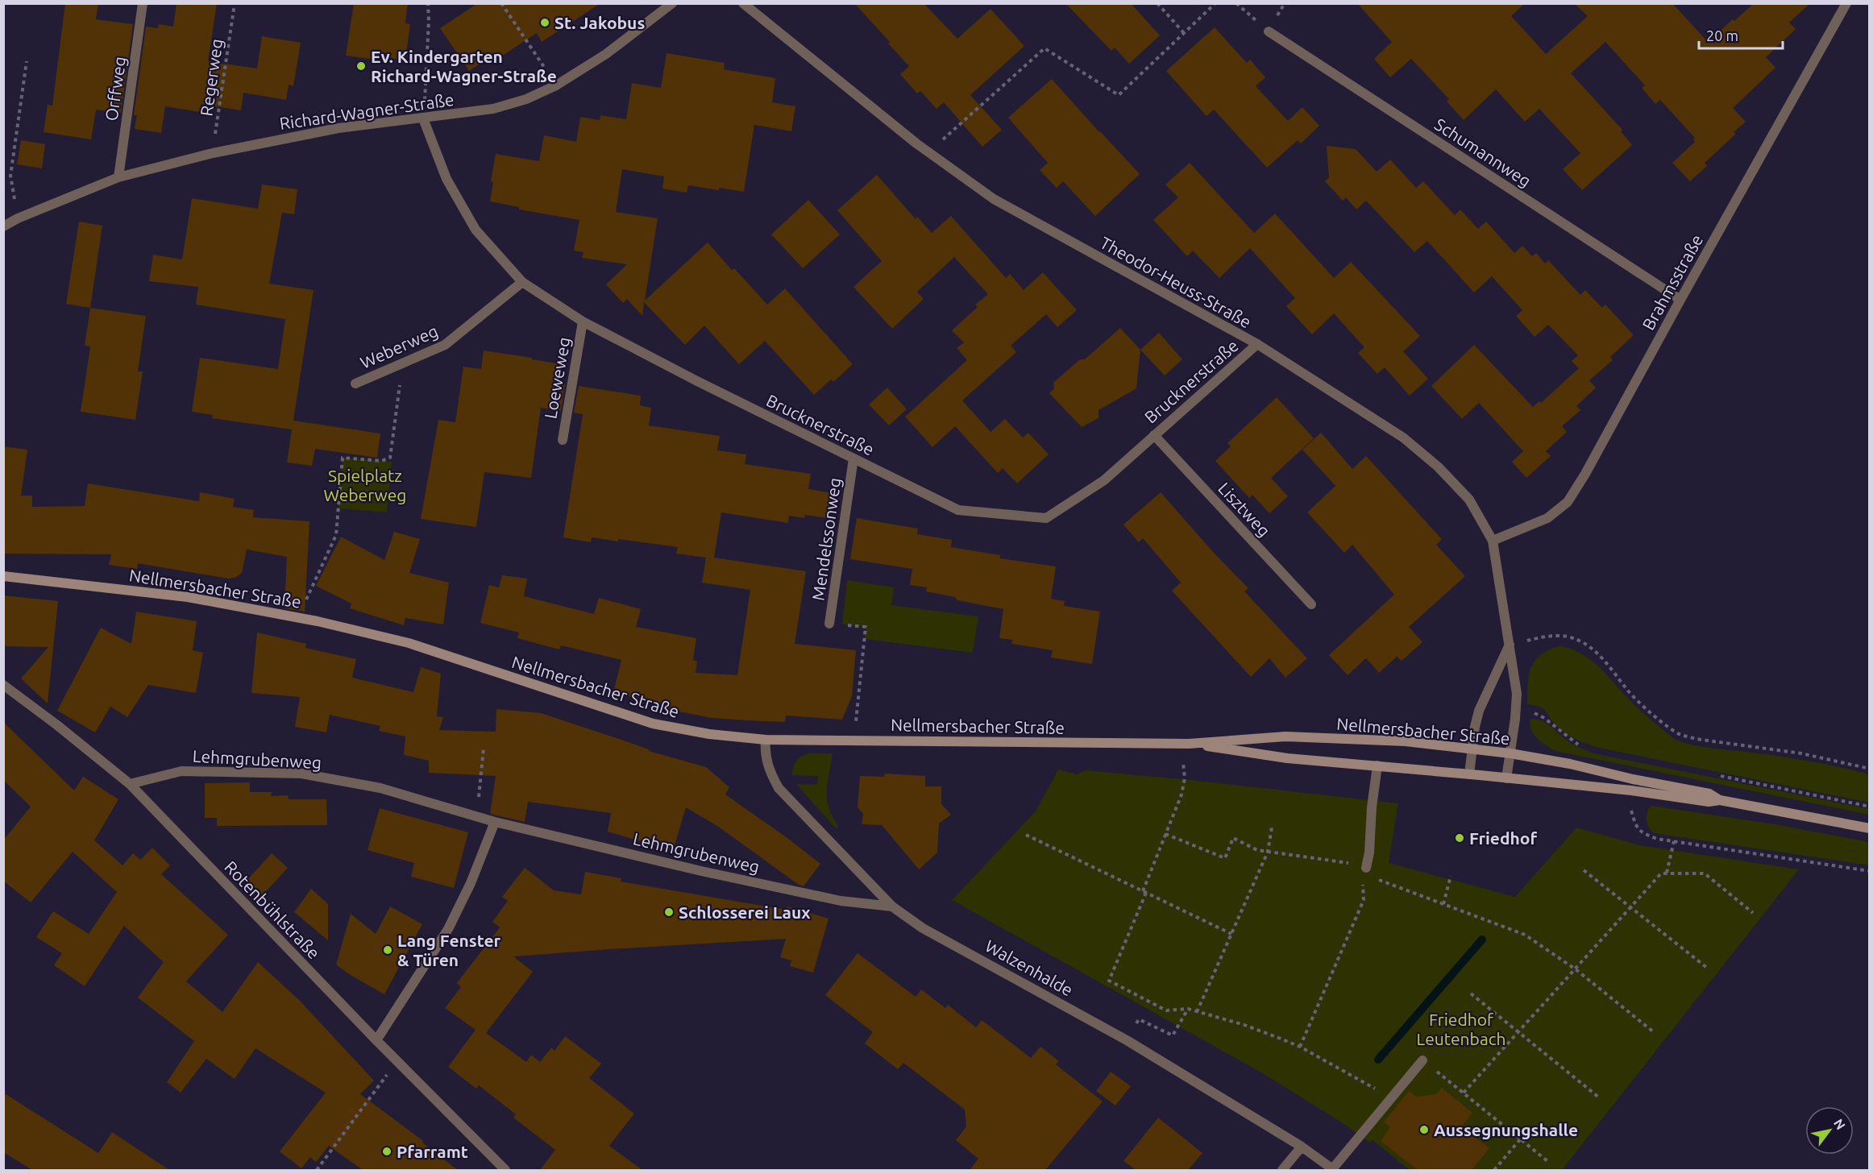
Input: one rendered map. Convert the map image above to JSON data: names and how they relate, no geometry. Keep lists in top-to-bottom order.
{
  "streets": {
    "street": [
      "Orffweg",
      "Richard-Wagner-Straße",
      "Schumannweg",
      "Theodor-Heuss-Straße",
      "Brahmsstraße",
      "Weberweg",
      "Loeweweg",
      "Brucknerstraße",
      "Lisztweg",
      "Mendelssonweg",
      "Nellmersbacher Straße",
      "Lehmgrubenweg",
      "Rotenbühlstraße",
      "Walzenhalde"
    ],
    "path": ["Regerweg"]
  },
  "crossings": [
    ["Regerweg", "Richard-Wagner-Straße"],
    ["Orffweg", "Richard-Wagner-Straße"],
    ["Richard-Wagner-Straße", "Brucknerstraße"],
    ["Schumannweg", "Brahmsstraße"],
    ["Theodor-Heuss-Straße", "Brahmsstraße"],
    ["Theodor-Heuss-Straße", "Brucknerstraße"],
    ["Theodor-Heuss-Straße", "Nellmersbacher Straße"],
    ["Weberweg", "Brucknerstraße"],
    ["Loeweweg", "Brucknerstraße"],
    ["Brucknerstraße", "Lisztweg"],
    ["Brucknerstraße", "Mendelssonweg"],
    ["Nellmersbacher Straße", "Walzenhalde"],
    ["Lehmgrubenweg", "Rotenbühlstraße"],
    ["Lehmgrubenweg", "Walzenhalde"]
  ],
  "parks": ["Spielplatz Weberweg", "Friedhof Leutenbach"],
  "places": [
    "St. Jakobus",
    "Ev. Kindergarten Richard-Wagner-Straße",
    "Friedhof",
    "Schlosserei Laux",
    "Lang Fenster & Türen",
    "Aussegnungshalle",
    "Pfarramt"
  ],
  "scale_bar": "20 m",
  "north": "top right"
}
